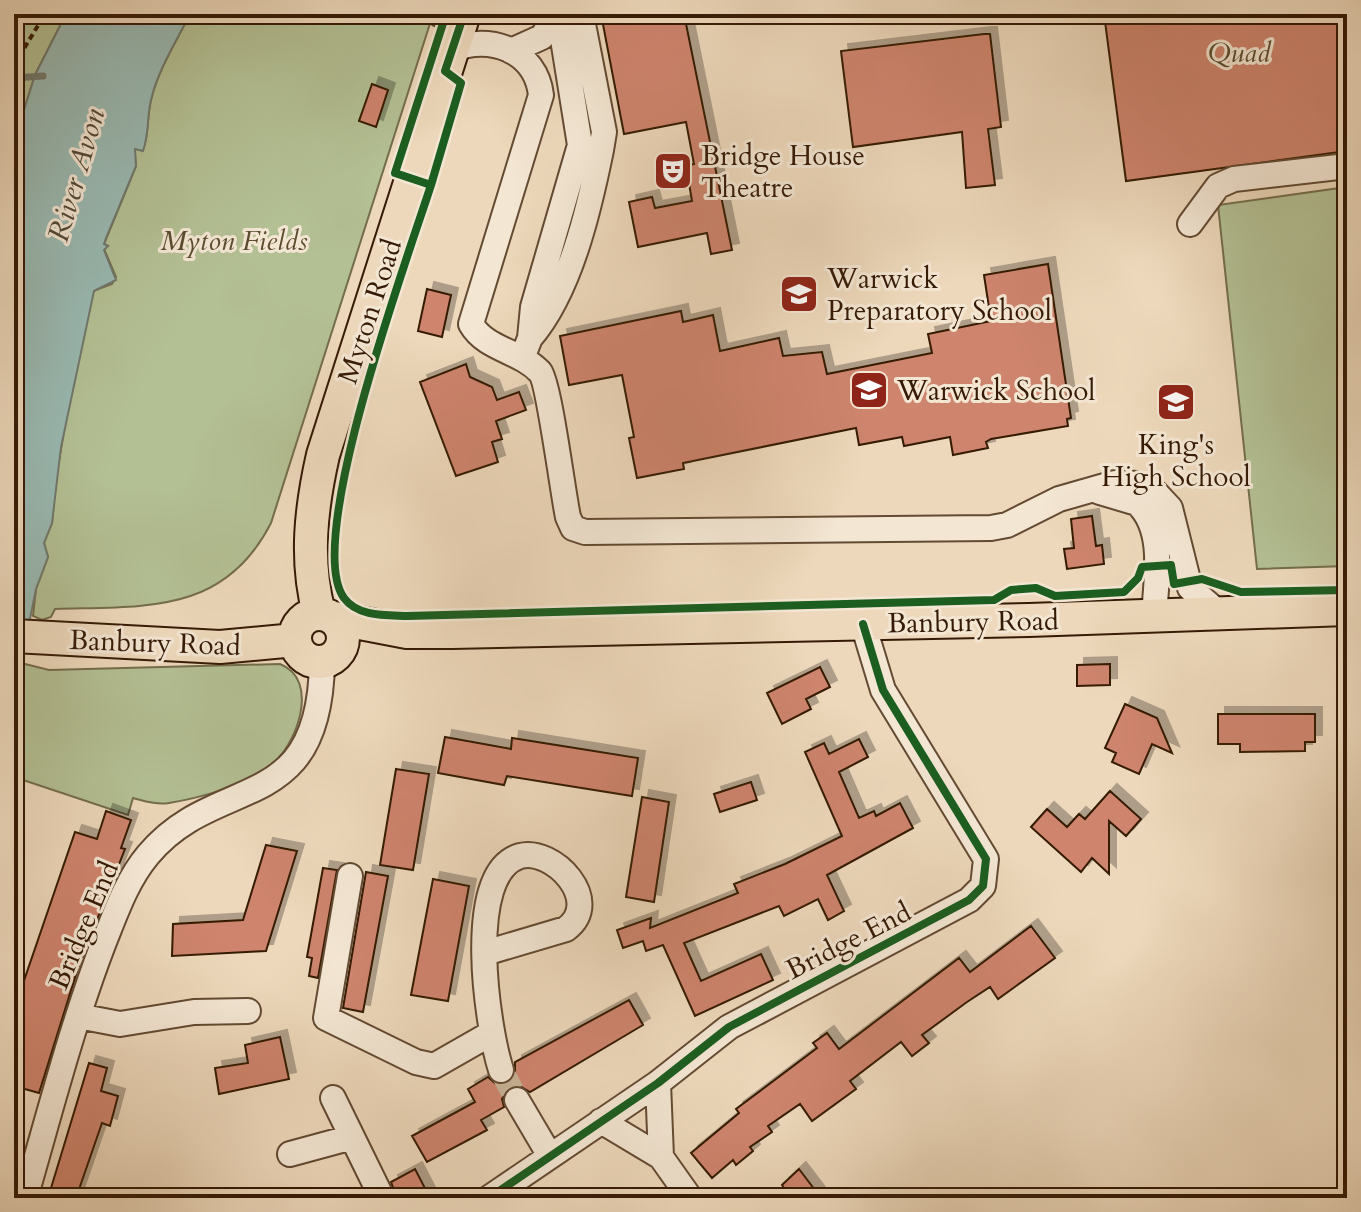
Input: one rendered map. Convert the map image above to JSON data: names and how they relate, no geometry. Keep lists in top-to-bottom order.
{
  "streets": {
    "main road": ["Myton Road", "Banbury Road"],
    "street": ["Bridge End"]
  },
  "crossings": [
    ["Myton Road", "Banbury Road"],
    ["Myton Road", "Bridge End"],
    ["Banbury Road", "Bridge End"]
  ],
  "water": ["River Avon"],
  "parks": ["Quad", "Myton Fields"],
  "places": {
    "theatre": ["Bridge House Theatre"],
    "school or university": ["Warwick Preparatory School", "Warwick School", "King's High School"]
  }
}
